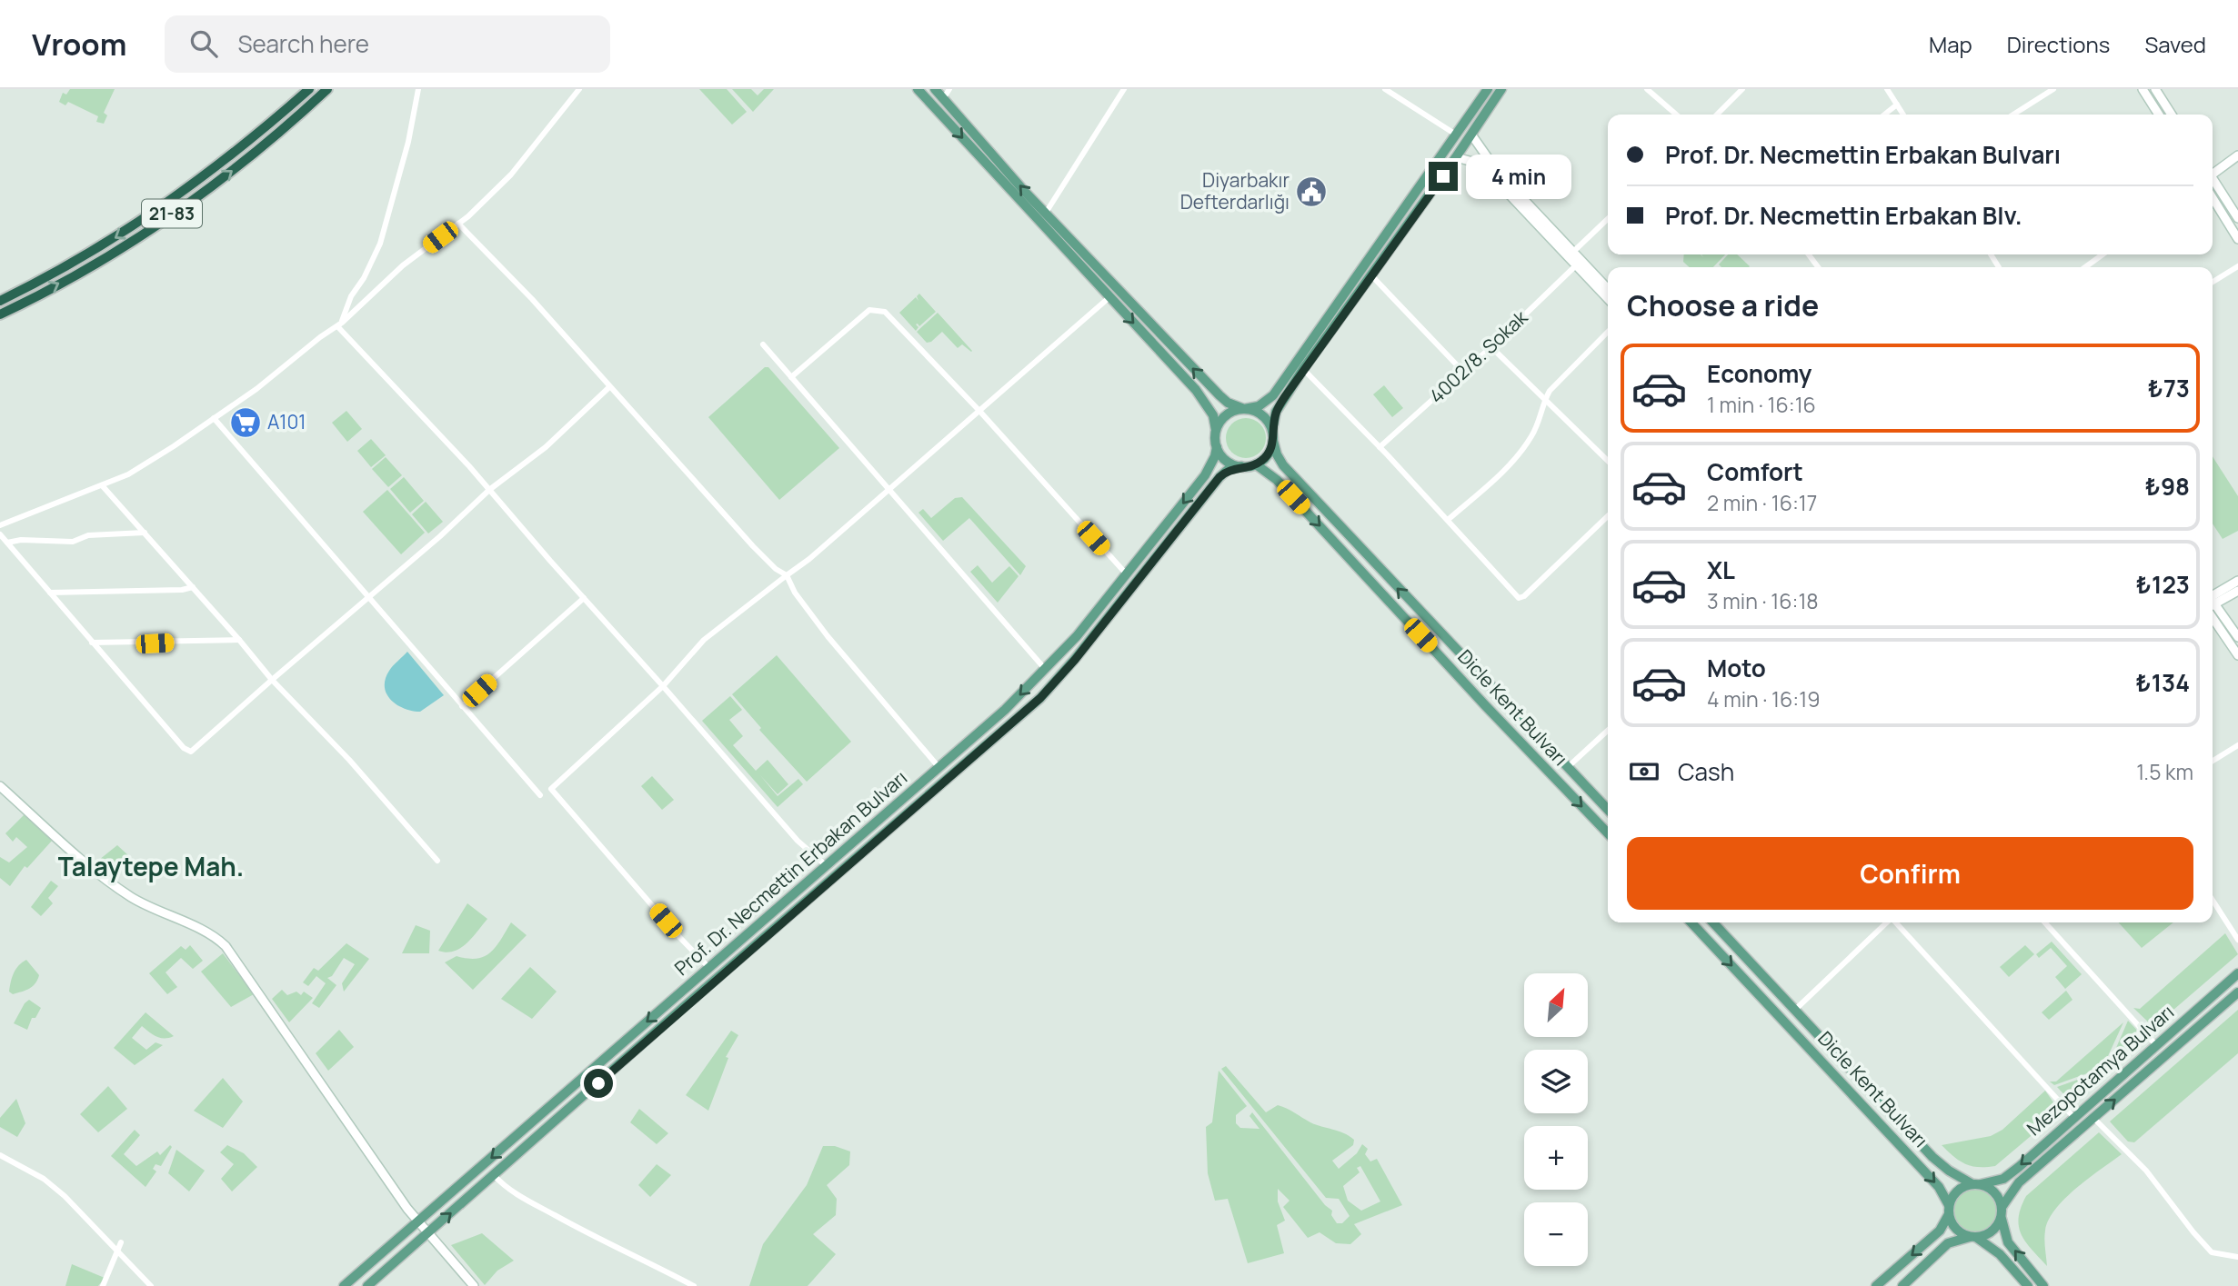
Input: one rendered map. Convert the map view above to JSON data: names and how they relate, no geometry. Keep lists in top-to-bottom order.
{
  "streets": {
    "highway": ["21-83"],
    "main road": ["Dicle Kent Bulvarı", "Prof. Dr. Necmettin Erbakan Bulvarı", "Mezopotamya Bulvarı"],
    "street": ["4002/8. Sokak"]
  },
  "crossings": [
    ["Dicle Kent Bulvarı", "Prof. Dr. Necmettin Erbakan Bulvarı"],
    ["Dicle Kent Bulvarı", "Mezopotamya Bulvarı"]
  ],
  "districts": ["Talaytepe Mah."],
  "places": {
    "public building": ["Diyarbakır Defterdarlığı"],
    "supermarket": ["A101"]
  },
  "north": "top right",
  "page": {
    "header": "Vroom",
    "search": "Search here",
    "nav": ["Map", "Directions", "Saved"],
    "banner": ["Prof. Dr. Necmettin Erbakan Bulvarı", "Prof. Dr. Necmettin Erbakan Blv."],
    "bubble": "4 min",
    "heading": "Choose a ride",
    "list": [
      {
        "name": "Economy",
        "note": "1 min · 16:16",
        "value": "₺73"
      },
      {
        "name": "Comfort",
        "note": "2 min · 16:17",
        "value": "₺98"
      },
      {
        "name": "XL",
        "note": "3 min · 16:18",
        "value": "₺123"
      },
      {
        "name": "Moto",
        "note": "4 min · 16:19",
        "value": "₺134"
      }
    ],
    "pay": ["Cash", "1.5 km"],
    "buttons": "Confirm",
    "map_buttons": ["+", "−"]
  }
}
